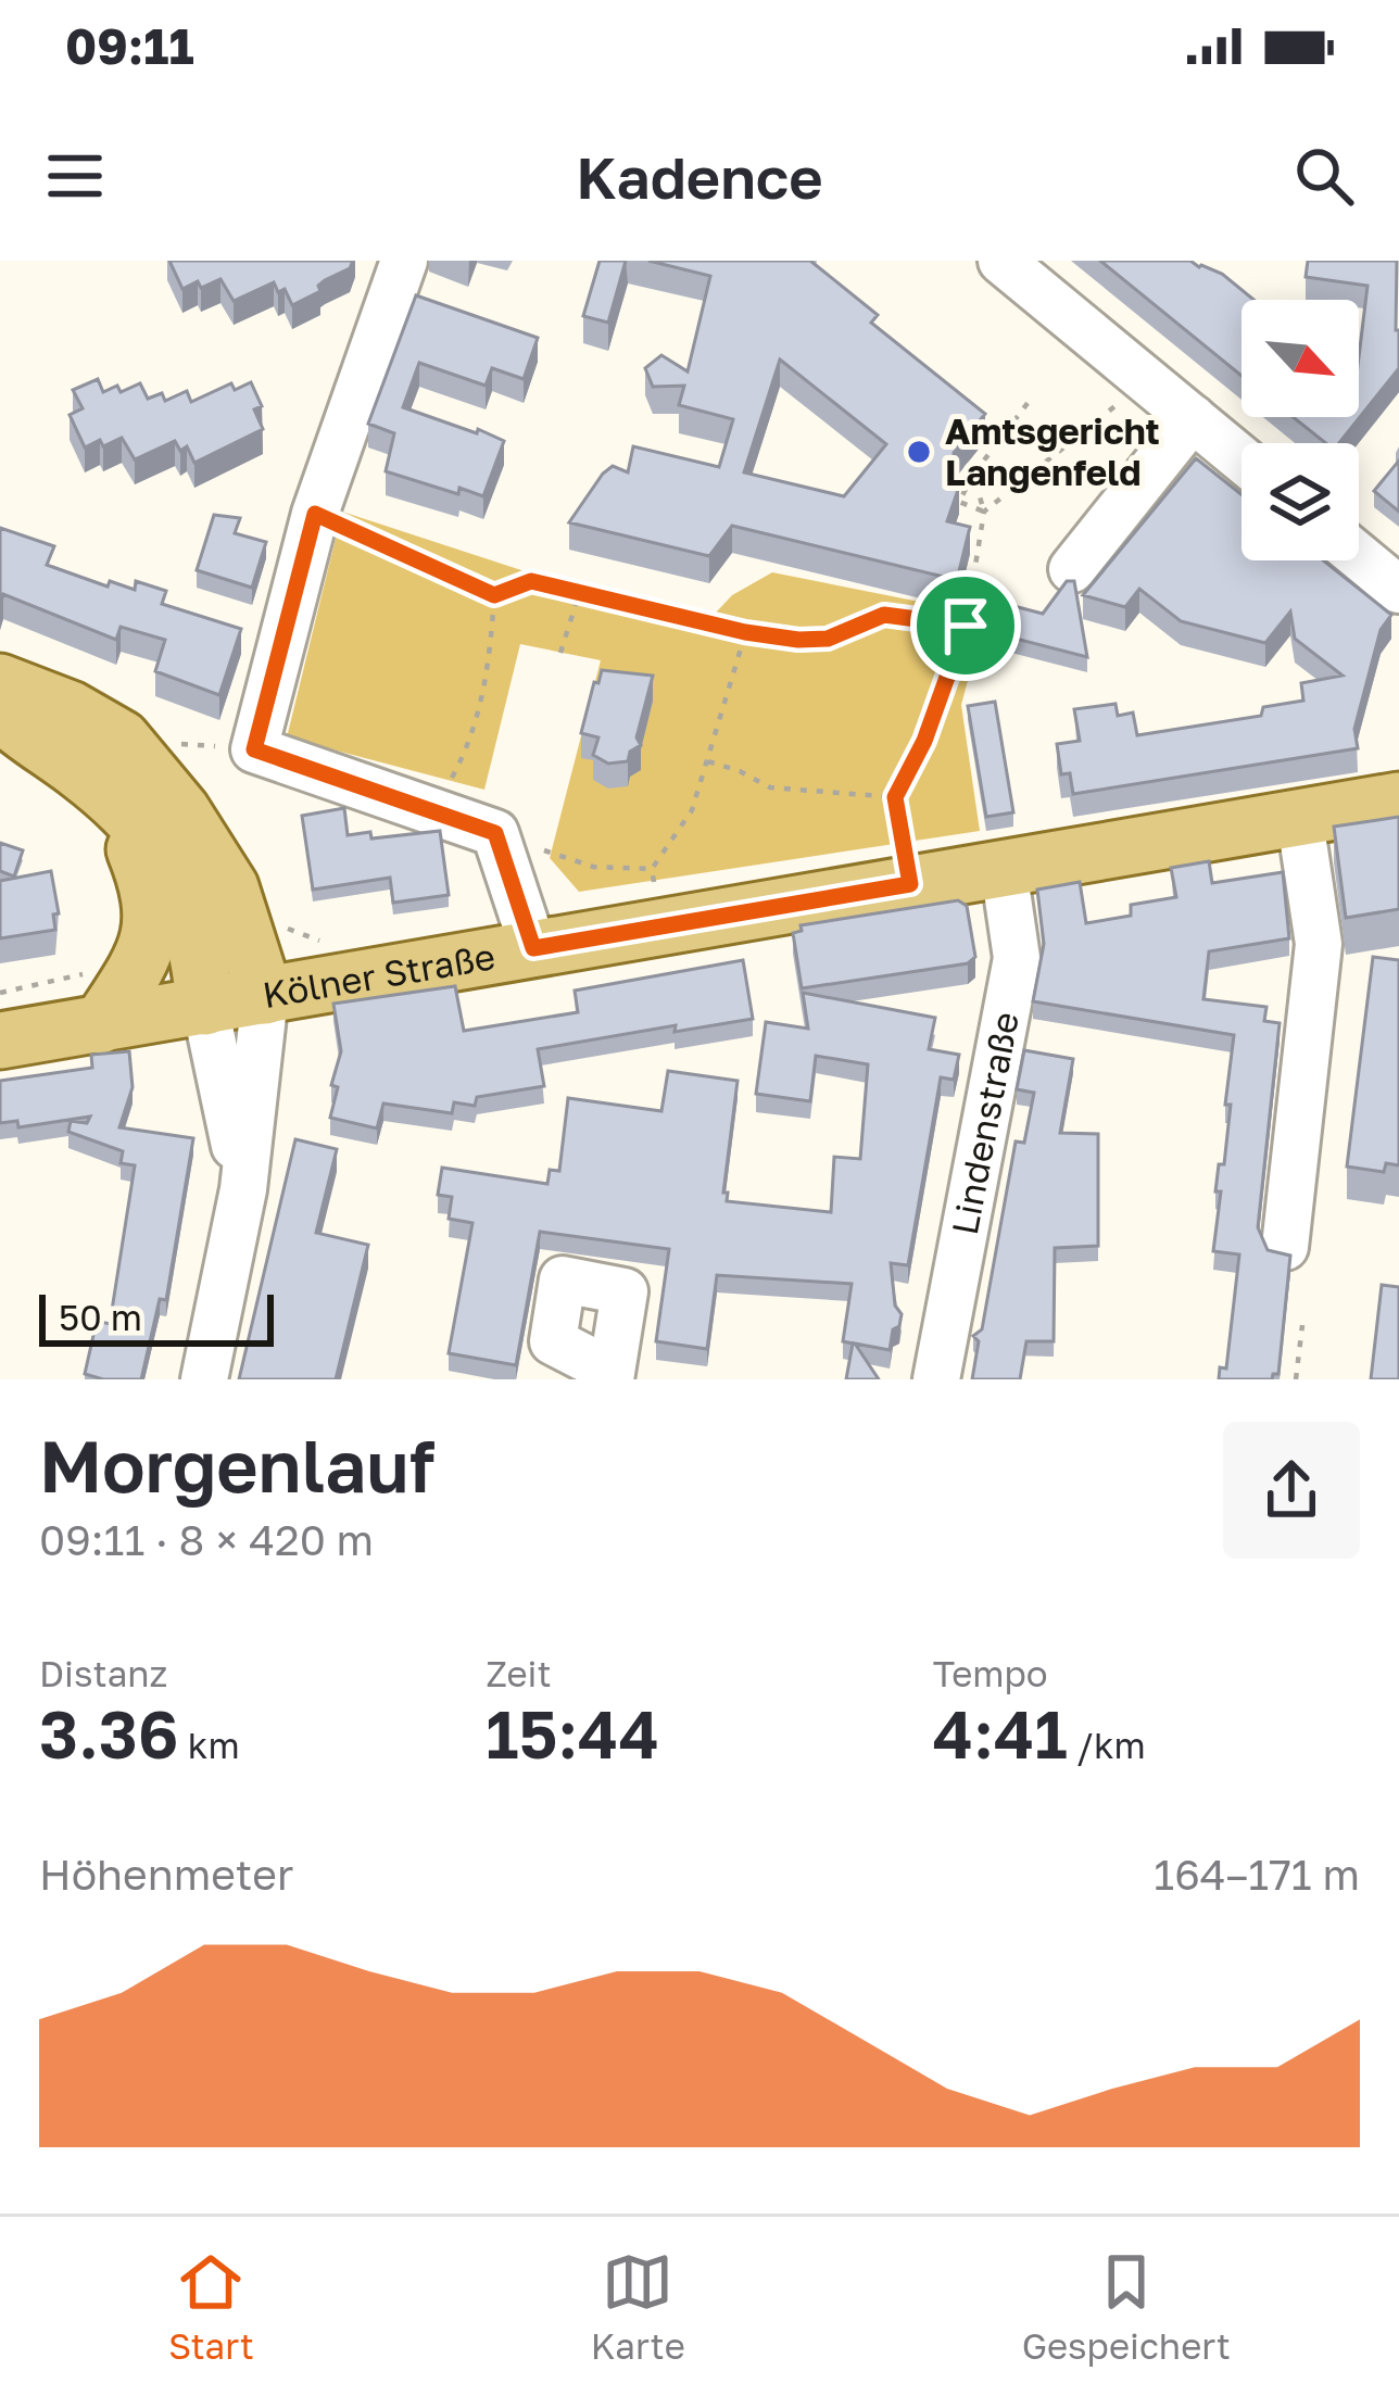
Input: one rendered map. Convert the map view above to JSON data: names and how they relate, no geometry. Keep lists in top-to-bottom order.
{
  "streets": {
    "main road": ["Kölner Straße"],
    "street": ["Lindenstraße"]
  },
  "crossings": [
    ["Kölner Straße", "Lindenstraße"]
  ],
  "places": ["Amtsgericht Langenfeld"],
  "scale_bar": "50 m",
  "north": "bottom right",
  "page": {
    "status": "09:11",
    "header": "Kadence",
    "scale": "50 m",
    "heading": ["Morgenlauf", "09:11 · 8 × 420 m"],
    "stats": [
      ["Distanz", "3.36 km"],
      ["Zeit", "15:44"],
      ["Tempo", "4:41 /km"]
    ],
    "chart": ["Höhenmeter", "164–171 m"],
    "tabs": ["Start", "Karte", "Gespeichert"]
  }
}
